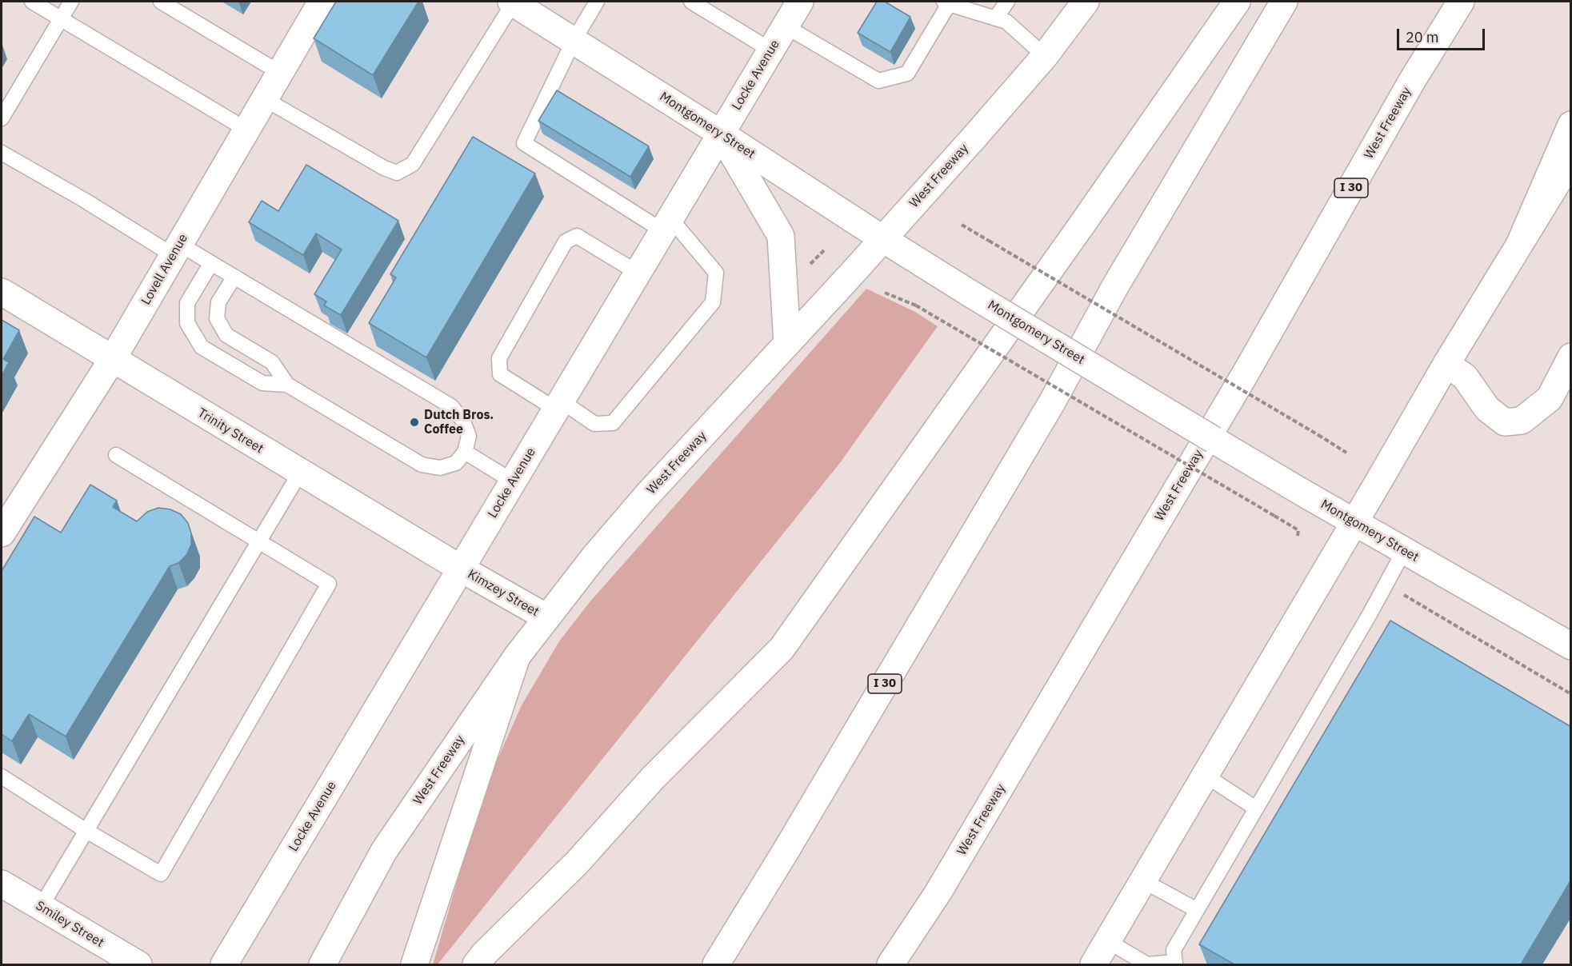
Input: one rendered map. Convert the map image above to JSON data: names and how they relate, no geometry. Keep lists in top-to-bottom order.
{
  "streets": {
    "main road": [
      "Locke Avenue",
      "West Freeway",
      "Montgomery Street",
      "I 30",
      "Lovell Avenue",
      "Trinity Street",
      "Kimzey Street",
      "Smiley Street"
    ]
  },
  "crossings": [
    ["Locke Avenue", "Montgomery Street"],
    ["Locke Avenue", "Trinity Street"],
    ["Locke Avenue", "Kimzey Street"],
    ["West Freeway", "Montgomery Street"],
    ["West Freeway", "Kimzey Street"],
    ["Lovell Avenue", "Trinity Street"],
    ["Trinity Street", "Kimzey Street"]
  ],
  "places": ["Dutch Bros. Coffee"],
  "scale_bar": "20 m"
}
